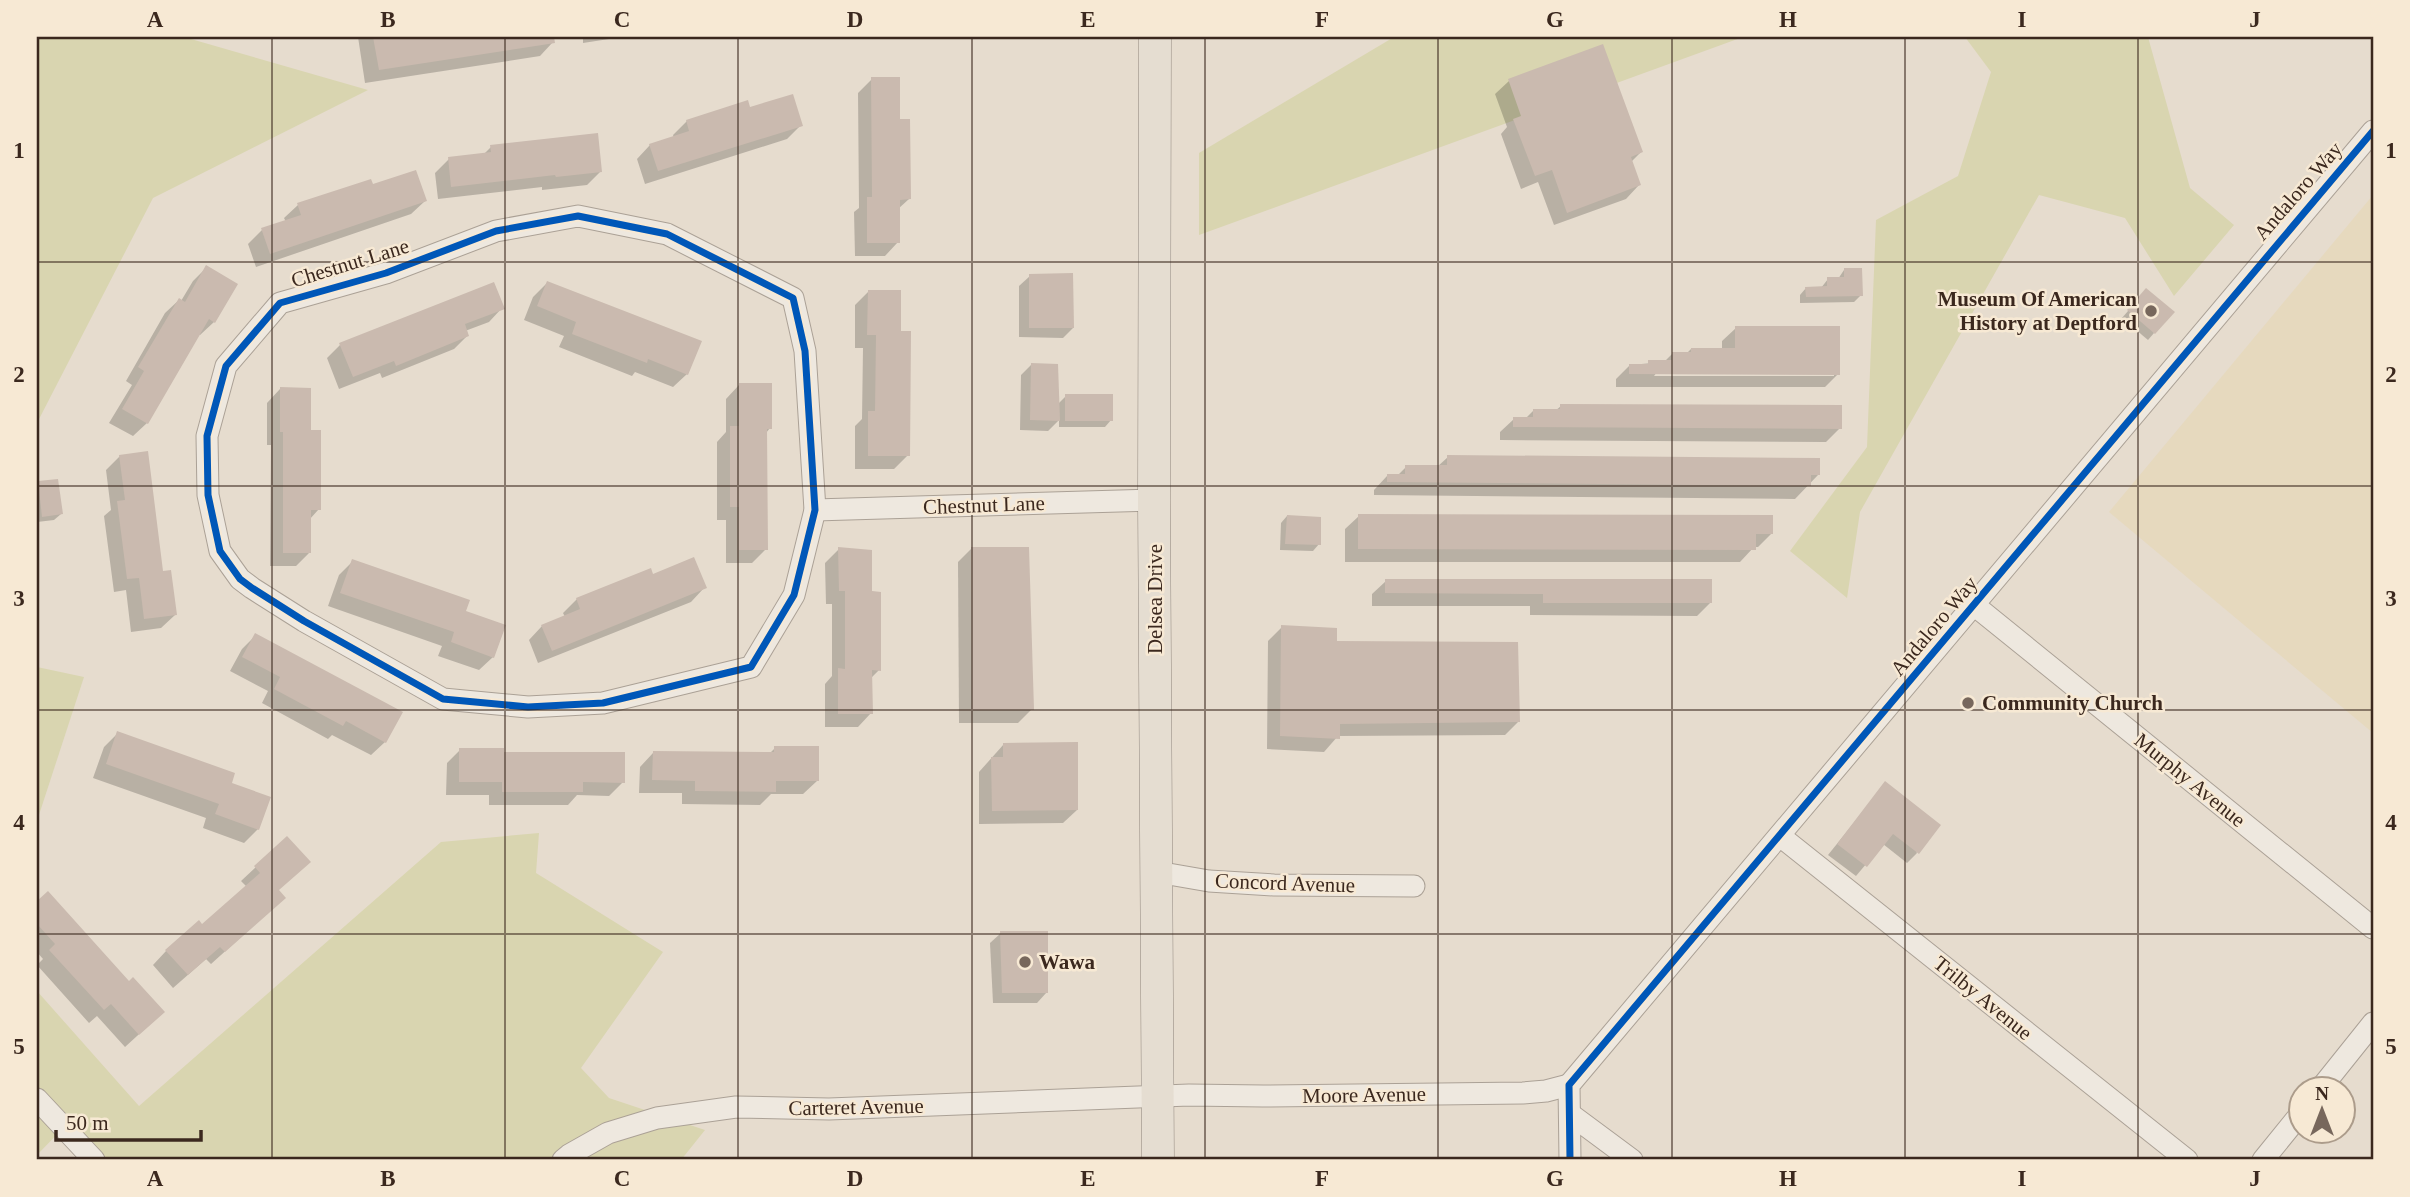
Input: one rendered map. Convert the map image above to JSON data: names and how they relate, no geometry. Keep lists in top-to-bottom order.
{
  "streets": {
    "main road": ["Delsea Drive"],
    "street": [
      "Andaloro Way",
      "Chestnut Lane",
      "Murphy Avenue",
      "Concord Avenue",
      "Trilby Avenue",
      "Moore Avenue",
      "Carteret Avenue"
    ]
  },
  "crossings": [
    ["Andaloro Way", "Murphy Avenue"],
    ["Andaloro Way", "Trilby Avenue"],
    ["Andaloro Way", "Moore Avenue"],
    ["Chestnut Lane", "Delsea Drive"],
    ["Delsea Drive", "Concord Avenue"],
    ["Delsea Drive", "Moore Avenue"],
    ["Delsea Drive", "Carteret Avenue"],
    ["Moore Avenue", "Carteret Avenue"]
  ],
  "places": ["Museum Of American History at Deptford", "Community Church", "Wawa"],
  "scale_bar": "50 m",
  "north": "top",
  "grid": {
    "columns": [
      "A",
      "B",
      "C",
      "D",
      "E",
      "F",
      "G",
      "H",
      "I",
      "J"
    ],
    "rows": [
      "1",
      "2",
      "3",
      "4",
      "5"
    ]
  }
}
